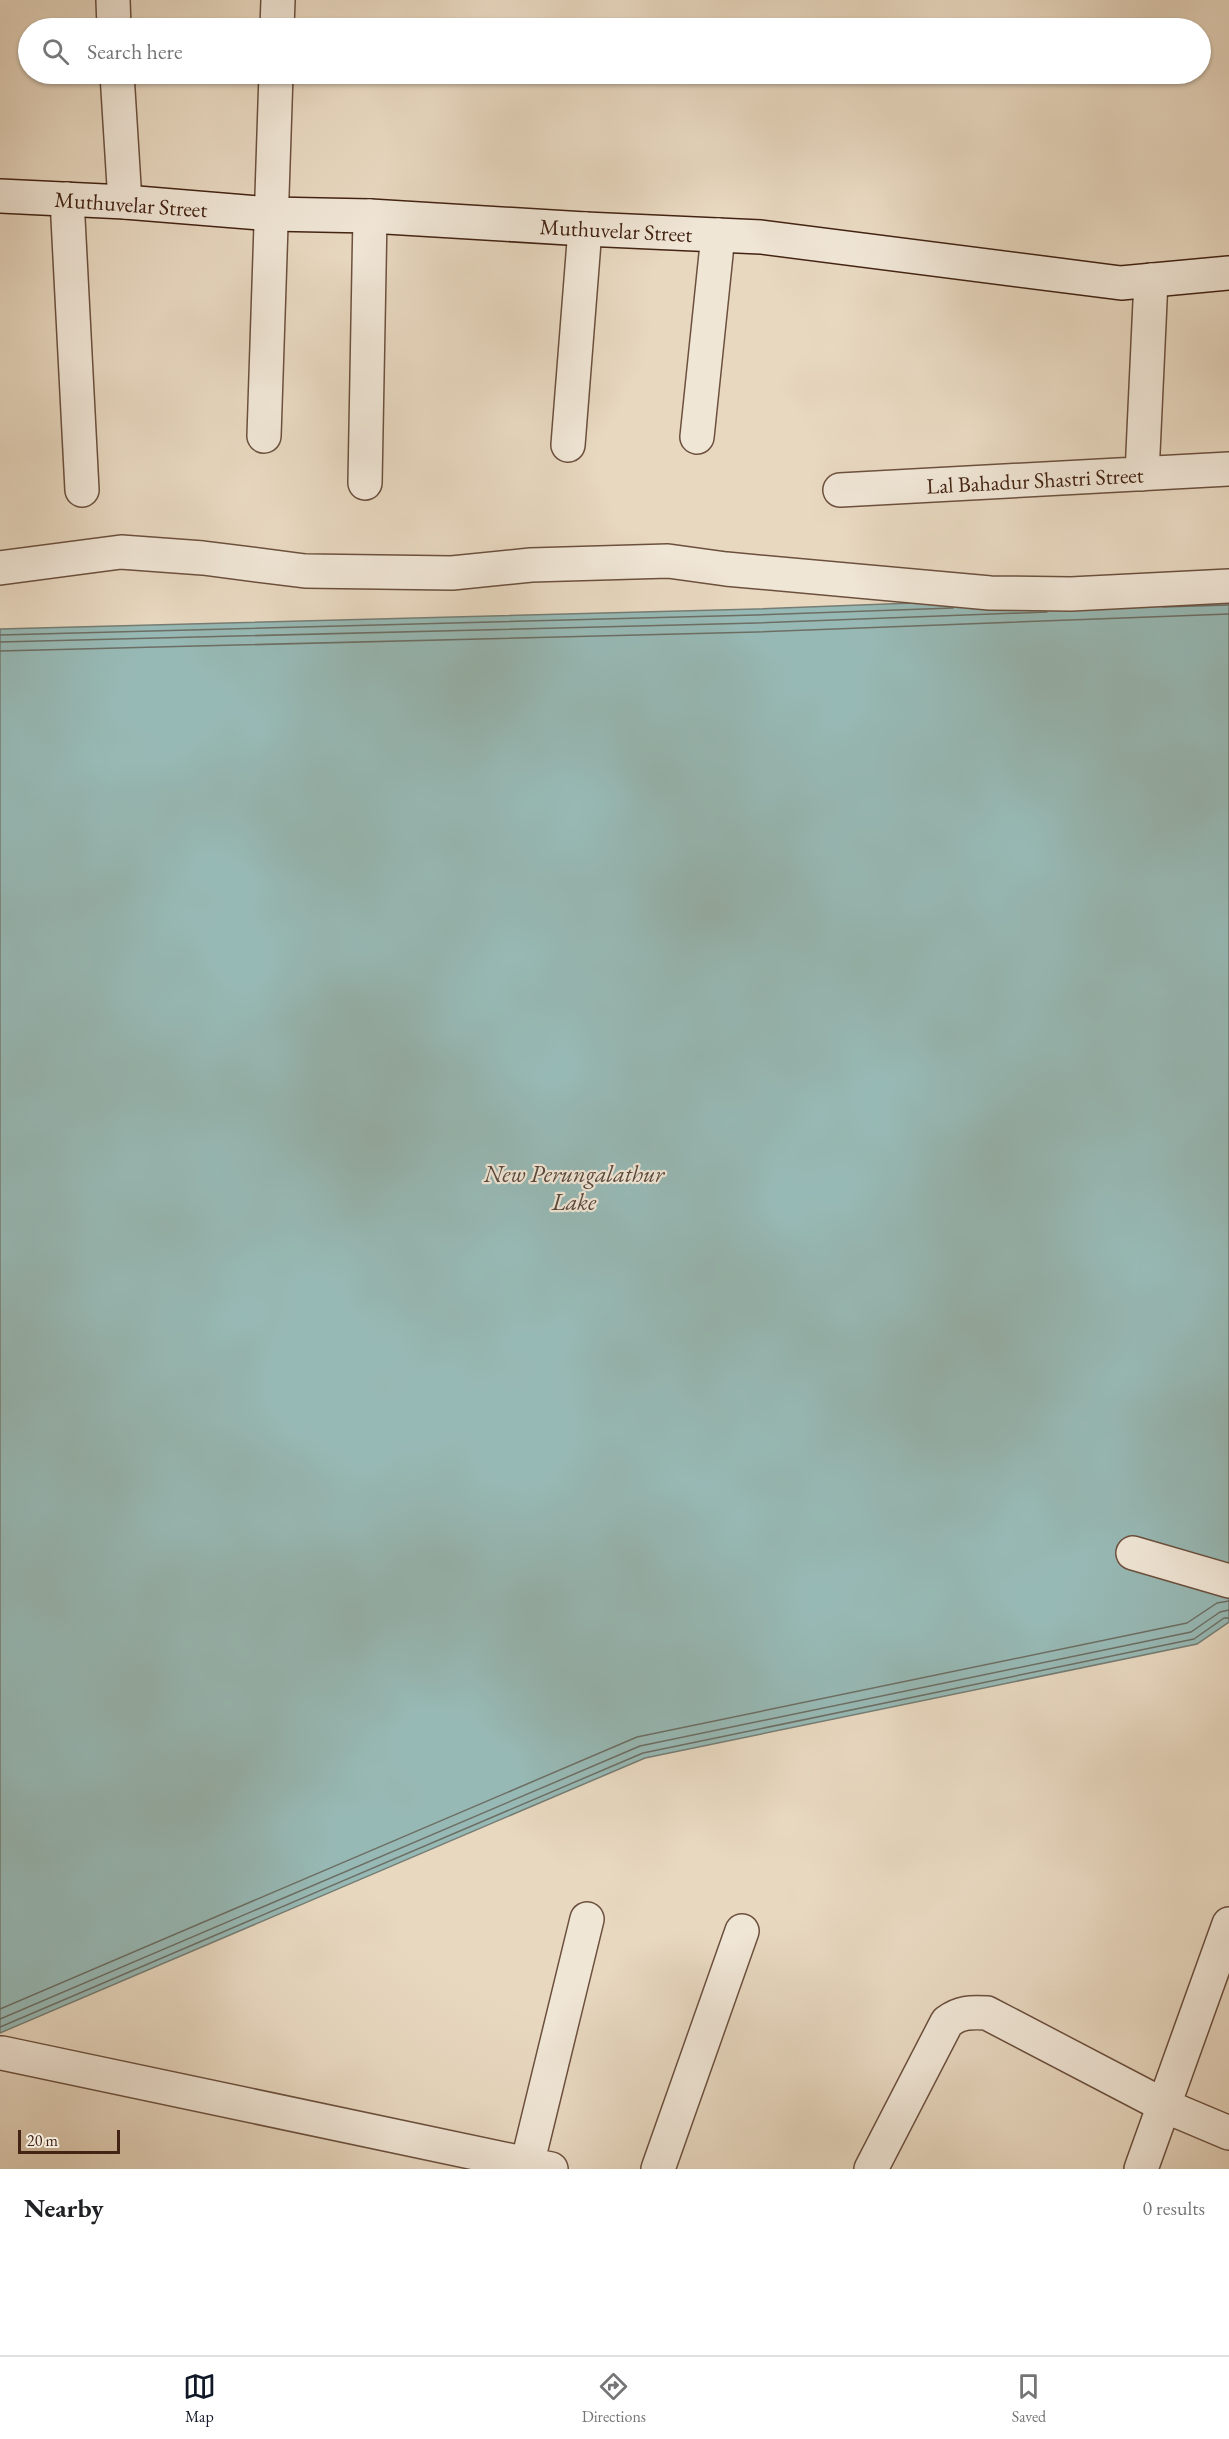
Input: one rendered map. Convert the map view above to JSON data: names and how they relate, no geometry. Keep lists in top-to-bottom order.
{
  "streets": {
    "street": ["Muthuvelar Street", "Lal Bahadur Shastri Street"]
  },
  "water": ["New Perungalathur Lake"],
  "scale_bar": "20 m",
  "page": {
    "search": "Search here",
    "scale": "20 m",
    "heading": ["Nearby", "0 results"],
    "nav": ["Map", "Directions", "Saved"]
  }
}
